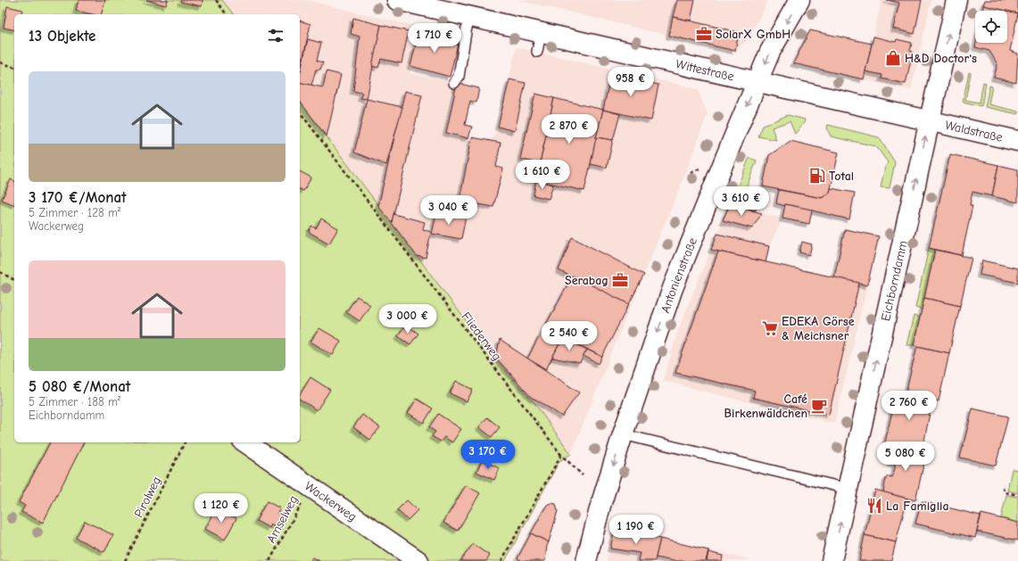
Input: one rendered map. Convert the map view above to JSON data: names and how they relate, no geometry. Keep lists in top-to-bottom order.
{
  "streets": {
    "main road": [
      "Wittestraße",
      "Waldstraße",
      "Antonienstraße",
      "Eichborndamm",
      "Wackerweg"
    ],
    "path": ["Fliederweg", "Pirolweg", "Amselweg"]
  },
  "crossings": [
    ["Wittestraße", "Waldstraße"],
    ["Wittestraße", "Antonienstraße"],
    ["Wittestraße", "Eichborndamm"],
    ["Waldstraße", "Eichborndamm"],
    ["Wackerweg", "Amselweg"]
  ],
  "one_way": ["Antonienstraße", "Eichborndamm"],
  "places": {
    "office": ["SolarX GmbH", "Serabag"],
    "shop": ["H&D Doctor's"],
    "fuel station": ["Total"],
    "supermarket": ["EDEKA Görse & Meichsner"],
    "cafe": ["Café Birkenwäldchen"],
    "restaurant": ["La Famiglia"]
  },
  "page": {
    "heading": "13 Objekte",
    "price": [
      "1 710 €",
      "958 €",
      "2 870 €",
      "1 610 €",
      "3 610 €",
      "3 040 €",
      "3 000 €",
      "2 540 €",
      "2 760 €",
      "3 170 €",
      "5 080 €",
      "1 120 €",
      "1 190 €"
    ],
    "list": [
      {
        "name": "3 170 €/Monat",
        "note": "5 Zimmer · 128 m² · Wackerweg"
      },
      {
        "name": "5 080 €/Monat",
        "note": "5 Zimmer · 188 m² · Eichborndamm"
      }
    ]
  }
}
